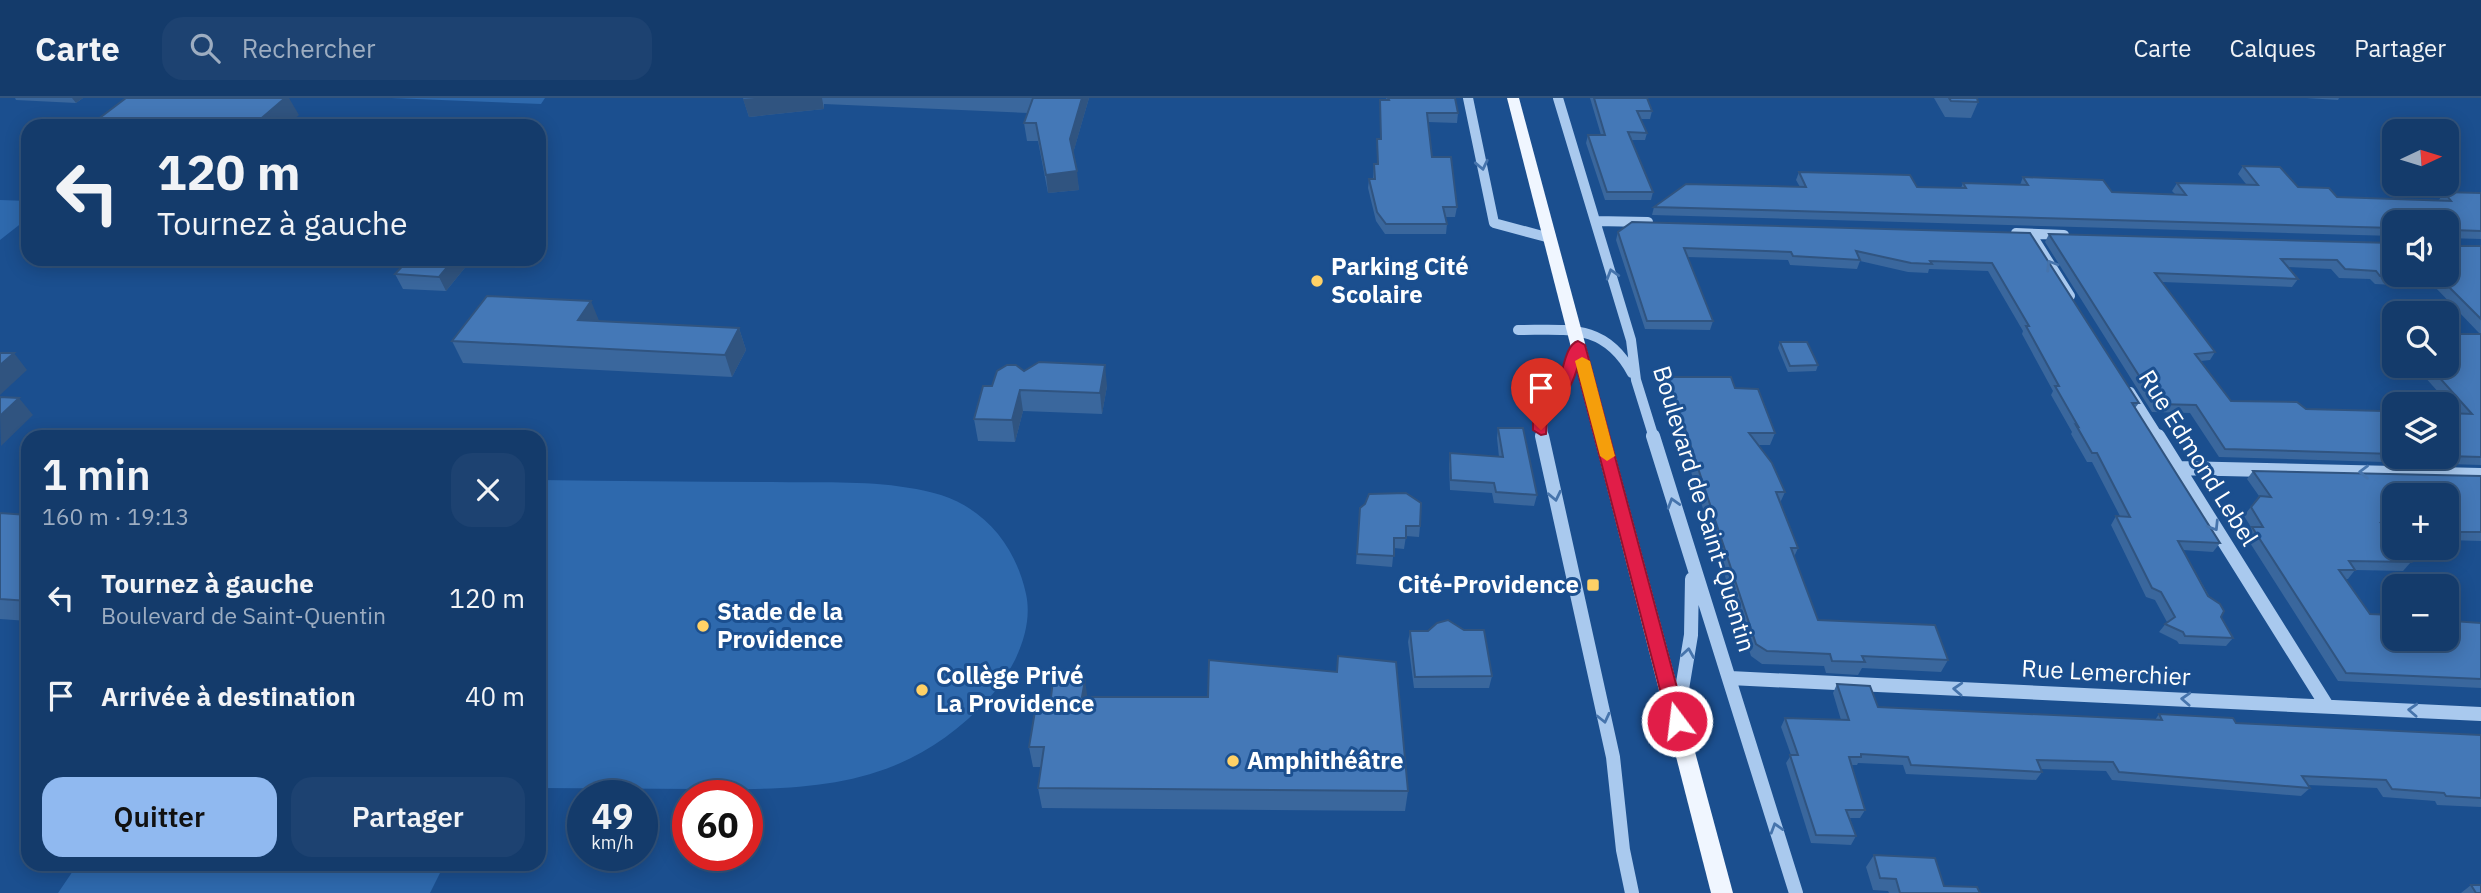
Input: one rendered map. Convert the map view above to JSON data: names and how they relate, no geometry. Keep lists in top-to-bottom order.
{
  "streets": {
    "street": ["Rue Edmond Lebel", "Boulevard de Saint-Quentin", "Rue Lemerchier"]
  },
  "crossings": [
    ["Rue Edmond Lebel", "Rue Lemerchier"],
    ["Boulevard de Saint-Quentin", "Rue Lemerchier"]
  ],
  "one_way": ["Rue Edmond Lebel", "Boulevard de Saint-Quentin", "Rue Lemerchier"],
  "places": {
    "other": [
      "Parking Cité Scolaire",
      "Stade de la Providence",
      "Collège Privé La Providence",
      "Amphithéâtre"
    ],
    "transit": ["Cité-Providence"]
  },
  "north": "right",
  "page": {
    "header": "Carte",
    "search": "Rechercher",
    "nav": ["Carte", "Calques", "Partager"],
    "map_buttons": ["+", "−"],
    "turn": ["120 m", "Tournez à gauche"],
    "heading": ["1 min", "160 m · 19:13"],
    "list": [
      {
        "name": "Tournez à gauche",
        "note": "Boulevard de Saint-Quentin",
        "value": "120 m"
      },
      {
        "name": "Arrivée à destination",
        "value": "40 m"
      }
    ],
    "buttons": ["Quitter", "Partager"],
    "speed": "49 km/h",
    "limit": "60"
  }
}
